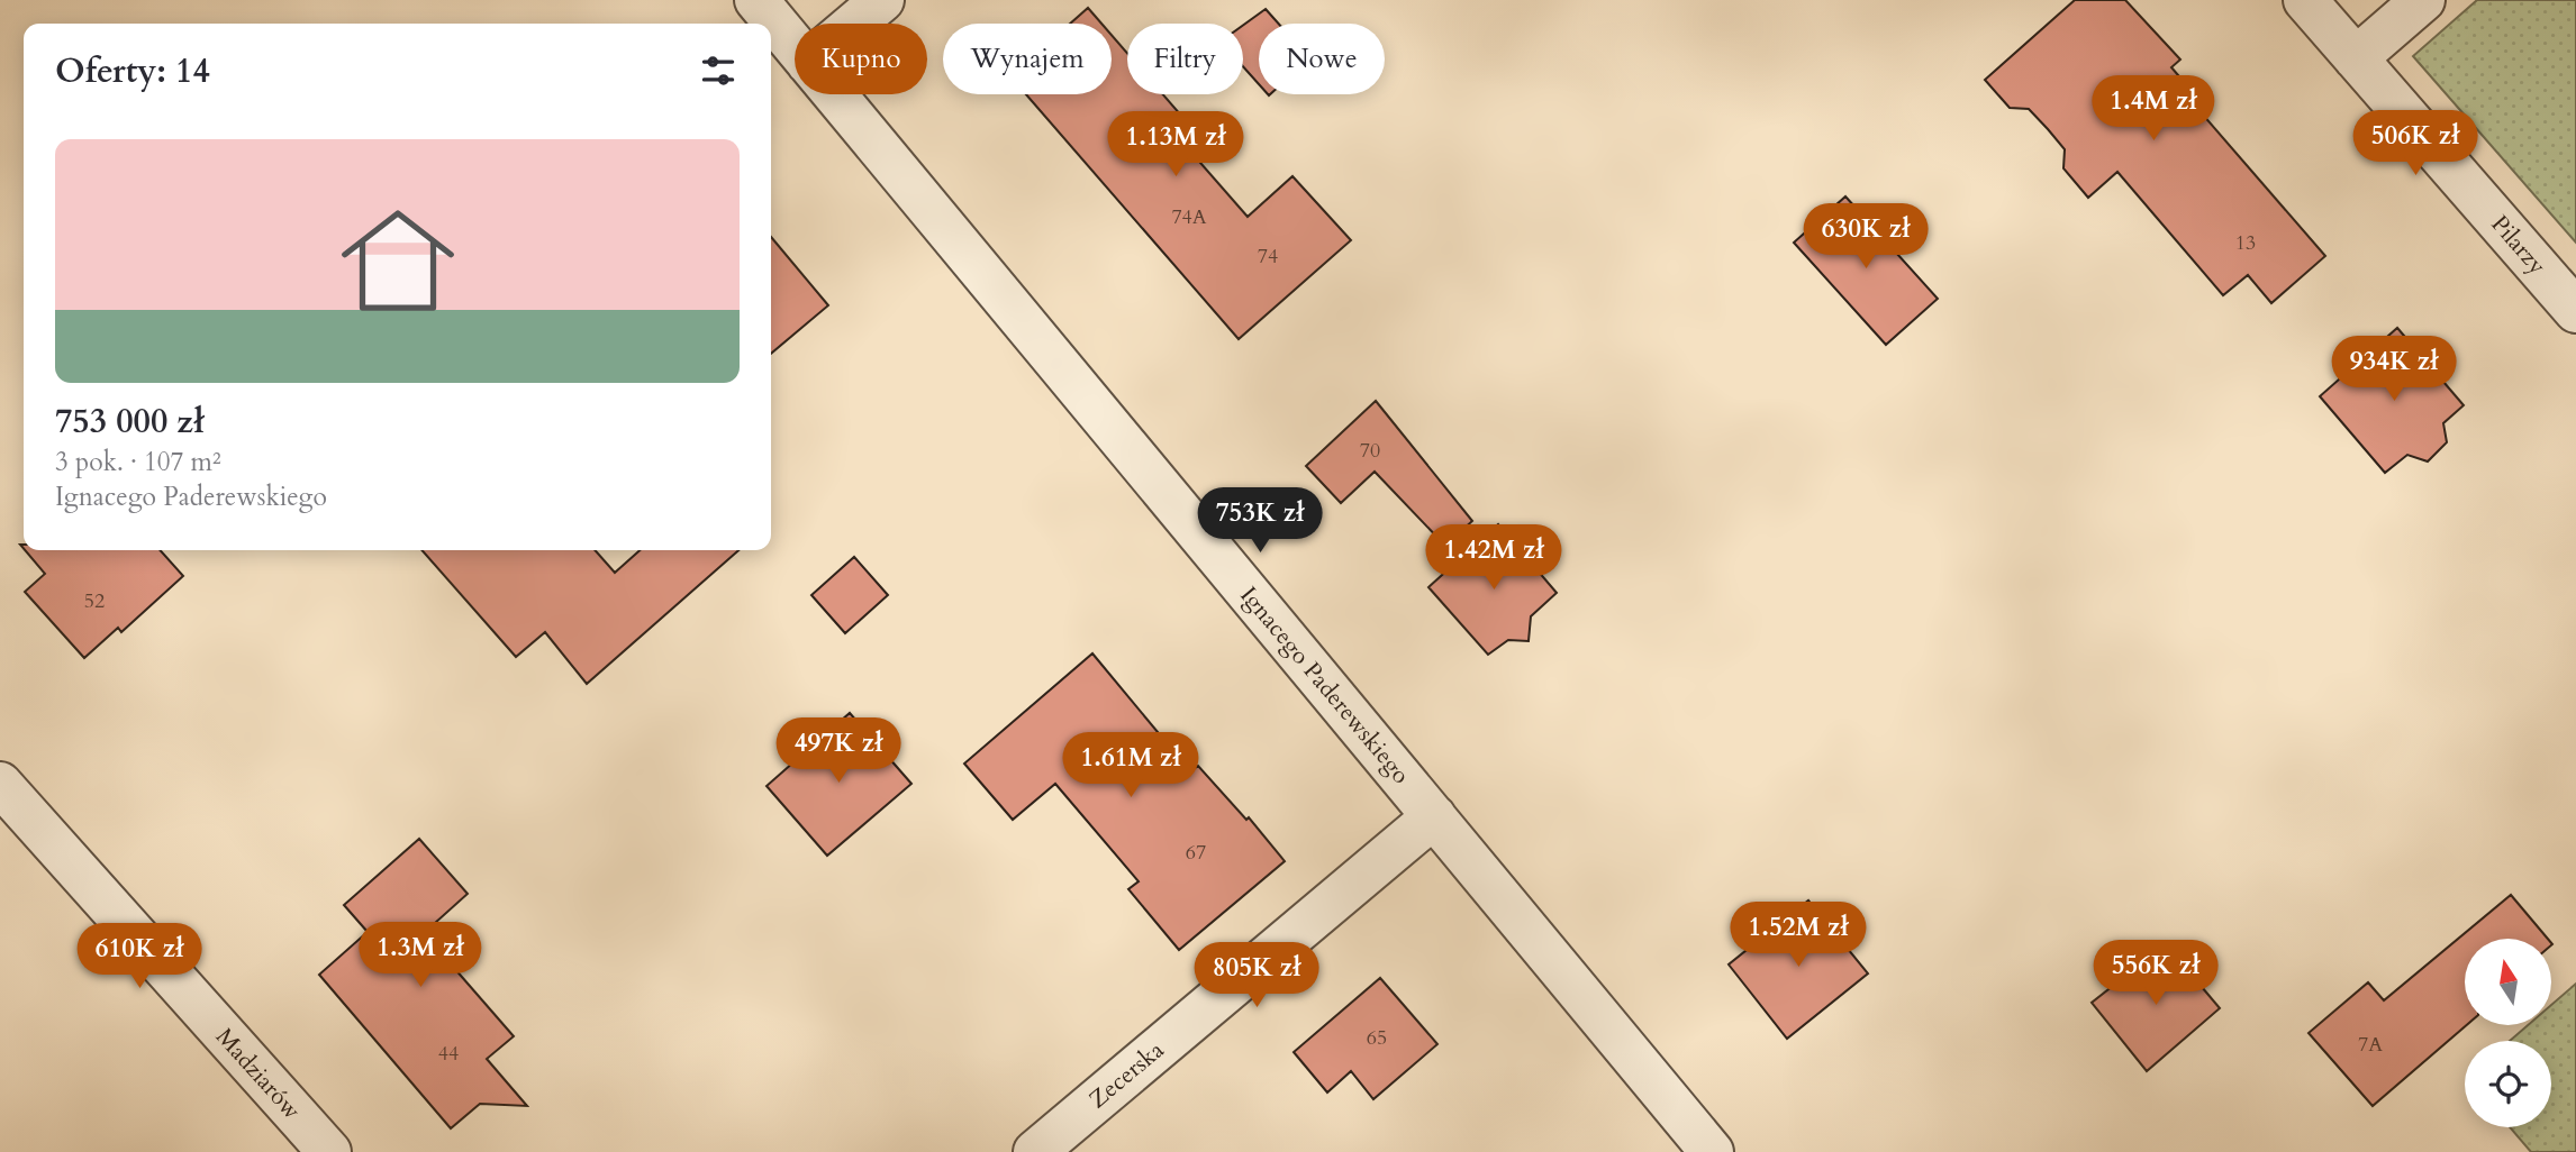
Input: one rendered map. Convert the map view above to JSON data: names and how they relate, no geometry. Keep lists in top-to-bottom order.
{
  "streets": {
    "street": [
      "Pilarzy",
      "Ignacego Paderewskiego",
      "Madziarów",
      "Zecerska"
    ]
  },
  "crossings": [
    ["Ignacego Paderewskiego", "Zecerska"]
  ],
  "house_numbers": [
    "74A",
    "13",
    "74",
    "70",
    "52",
    "67",
    "65",
    "7A",
    "44"
  ],
  "north": "top",
  "page": {
    "chip": [
      "Kupno",
      "Wynajem",
      "Filtry",
      "Nowe"
    ],
    "heading": "Oferty: 14",
    "price": [
      "1.4M zł",
      "506K zł",
      "1.13M zł",
      "630K zł",
      "934K zł",
      "753K zł",
      "1.42M zł",
      "497K zł",
      "1.61M zł",
      "1.52M zł",
      "1.3M zł",
      "610K zł",
      "556K zł",
      "805K zł"
    ],
    "list": [
      {
        "name": "753 000 zł",
        "note": "3 pok. · 107 m² · Ignacego Paderewskiego"
      }
    ]
  }
}
